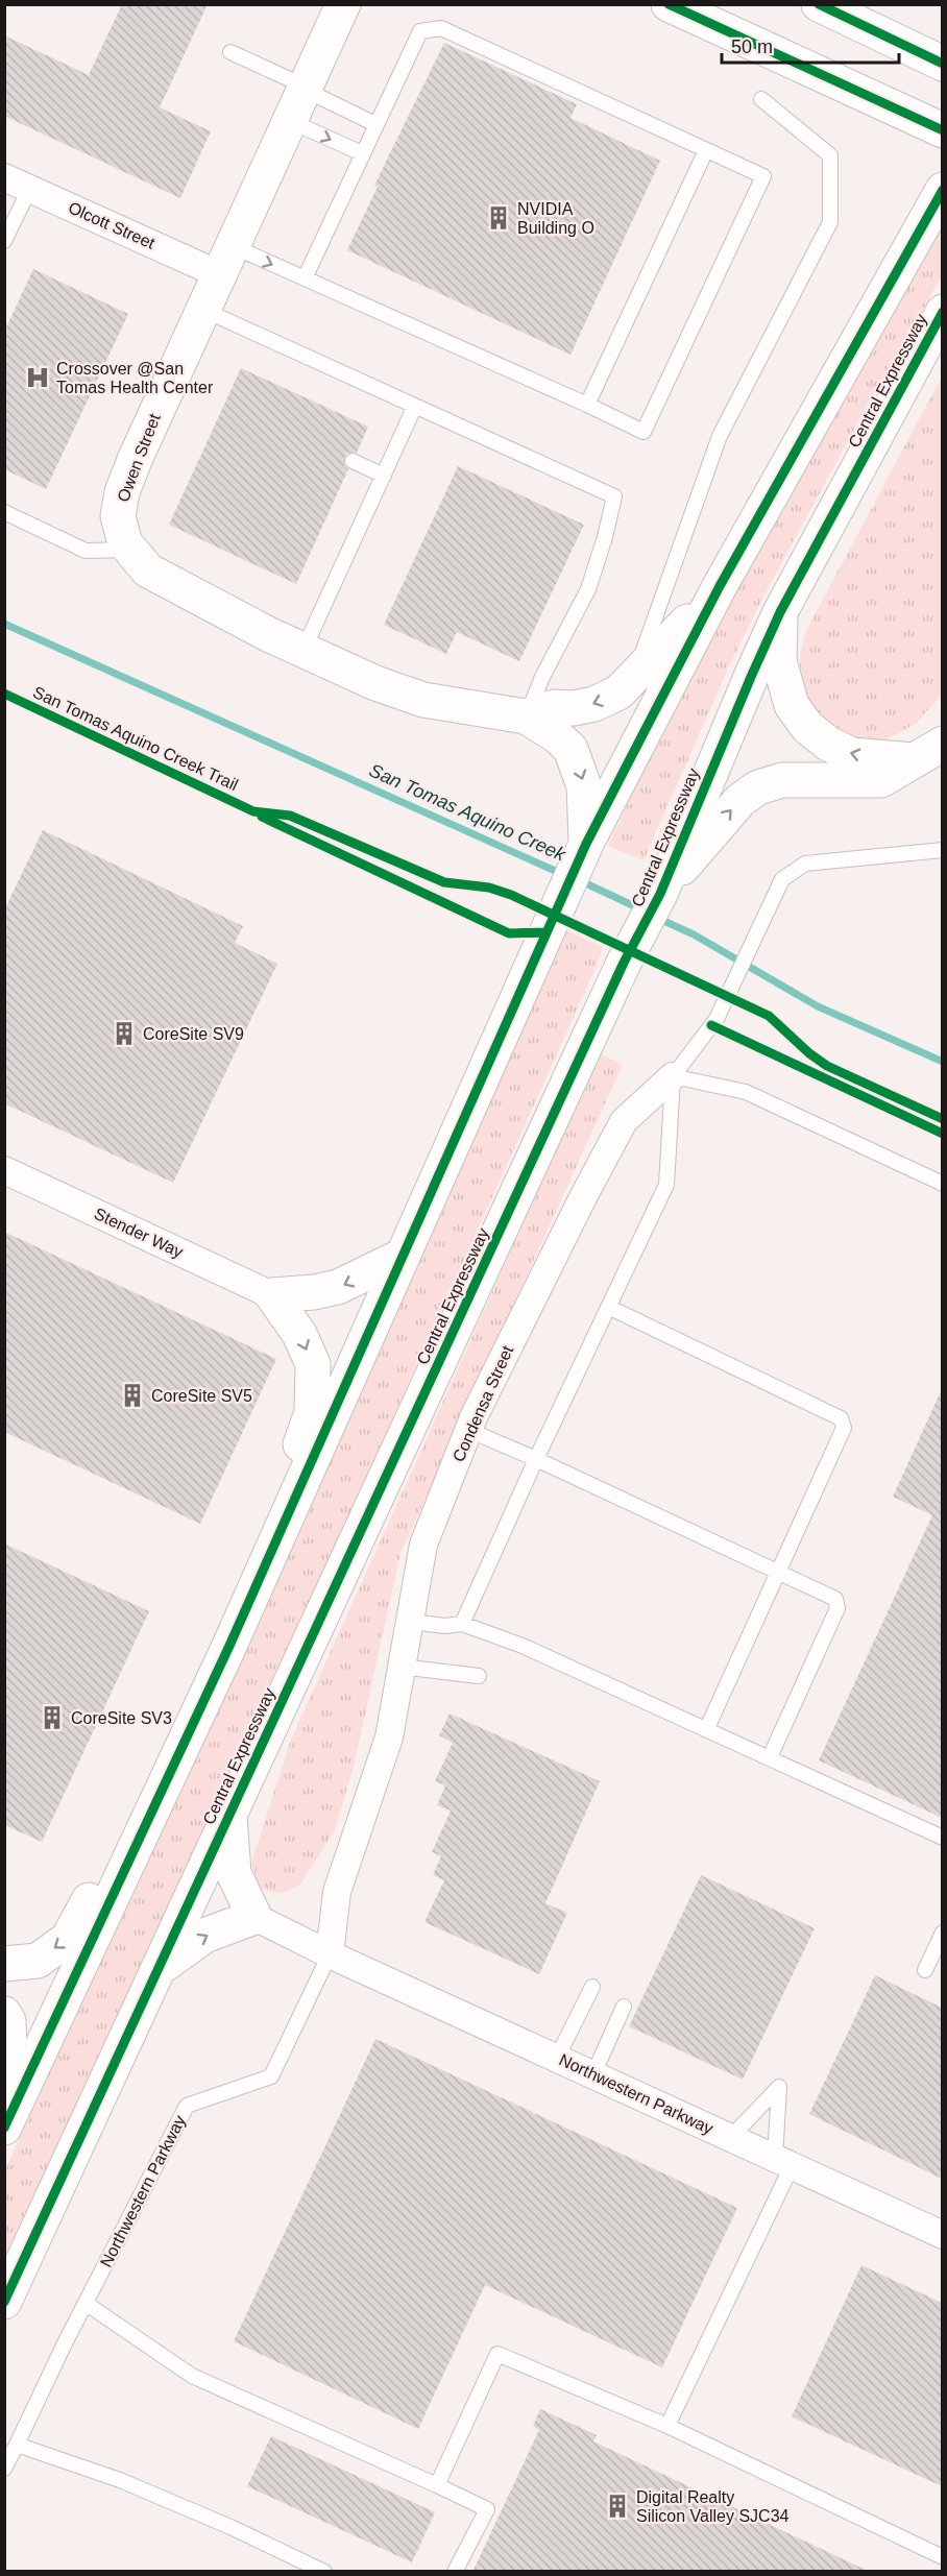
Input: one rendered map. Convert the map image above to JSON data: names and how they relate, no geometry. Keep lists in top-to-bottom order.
{
  "streets": {
    "highway": ["Central Expressway", "Owen Street"],
    "street": [
      "Olcott Street",
      "Stender Way",
      "Condensa Street",
      "Northwestern Parkway"
    ],
    "cycle path": ["San Tomas Aquino Creek Trail"]
  },
  "crossings": [
    ["Olcott Street", "Owen Street"],
    ["Condensa Street", "Northwestern Parkway"]
  ],
  "water": ["San Tomas Aquino Creek"],
  "places": {
    "building": [
      "NVIDIA Building O",
      "CoreSite SV9",
      "CoreSite SV5",
      "CoreSite SV3",
      "Digital Realty Silicon Valley SJC34"
    ],
    "hospital": ["Crossover @San Tomas Health Center"]
  },
  "scale_bar": "50 m"
}
